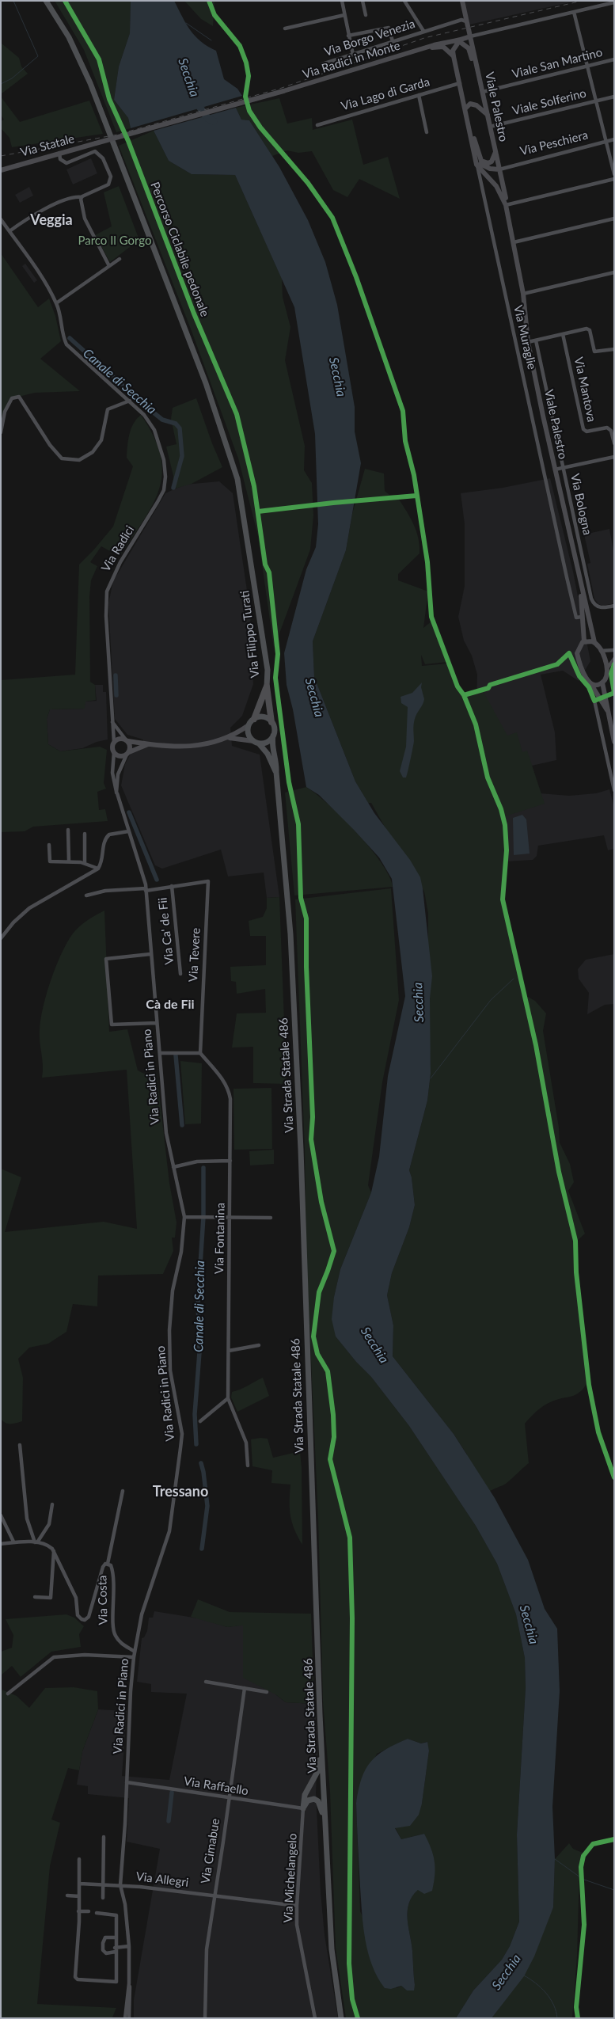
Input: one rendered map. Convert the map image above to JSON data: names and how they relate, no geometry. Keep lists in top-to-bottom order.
{
  "streets": {
    "main road": [
      "Via Radici in Monte",
      "Viale Palestro",
      "Via Statale",
      "Via Muraglie",
      "Via Filippo Turati",
      "Via Strada Statale 486"
    ],
    "street": [
      "Via Borgo Venezia",
      "Viale San Martino",
      "Via Lago di Garda",
      "Viale Solferino",
      "Via Peschiera",
      "Via Mantova",
      "Via Bologna",
      "Via Radici",
      "Via Ca' de Fii",
      "Via Tevere",
      "Via Radici in Piano",
      "Via Fontanina",
      "Via Costa",
      "Via Raffaello",
      "Via Cimabue",
      "Via Michelangelo",
      "Via Allegri"
    ],
    "cycle path": ["Percorso Ciclabile pedonale"]
  },
  "crossings": [
    ["Via Borgo Venezia", "Viale Palestro"],
    ["Via Radici in Monte", "Viale Palestro"],
    ["Via Radici in Monte", "Via Statale"],
    ["Viale San Martino", "Viale Palestro"],
    ["Via Lago di Garda", "Via Muraglie"],
    ["Viale Solferino", "Viale Palestro"],
    ["Viale Palestro", "Via Peschiera"],
    ["Viale Palestro", "Via Muraglie"],
    ["Via Radici", "Via Radici in Piano"],
    ["Via Ca' de Fii", "Via Tevere"],
    ["Via Ca' de Fii", "Via Radici in Piano"],
    ["Via Tevere", "Via Fontanina"],
    ["Via Radici in Piano", "Via Costa"],
    ["Via Radici in Piano", "Via Raffaello"],
    ["Via Radici in Piano", "Via Allegri"],
    ["Via Raffaello", "Via Cimabue"],
    ["Via Raffaello", "Via Michelangelo"],
    ["Via Cimabue", "Via Allegri"],
    ["Via Michelangelo", "Via Allegri"]
  ],
  "districts": ["Veggia", "Cà de Fii", "Tressano"],
  "water": ["Secchia", "Canale di Secchia"],
  "parks": ["Parco Il Gorgo"]
}
